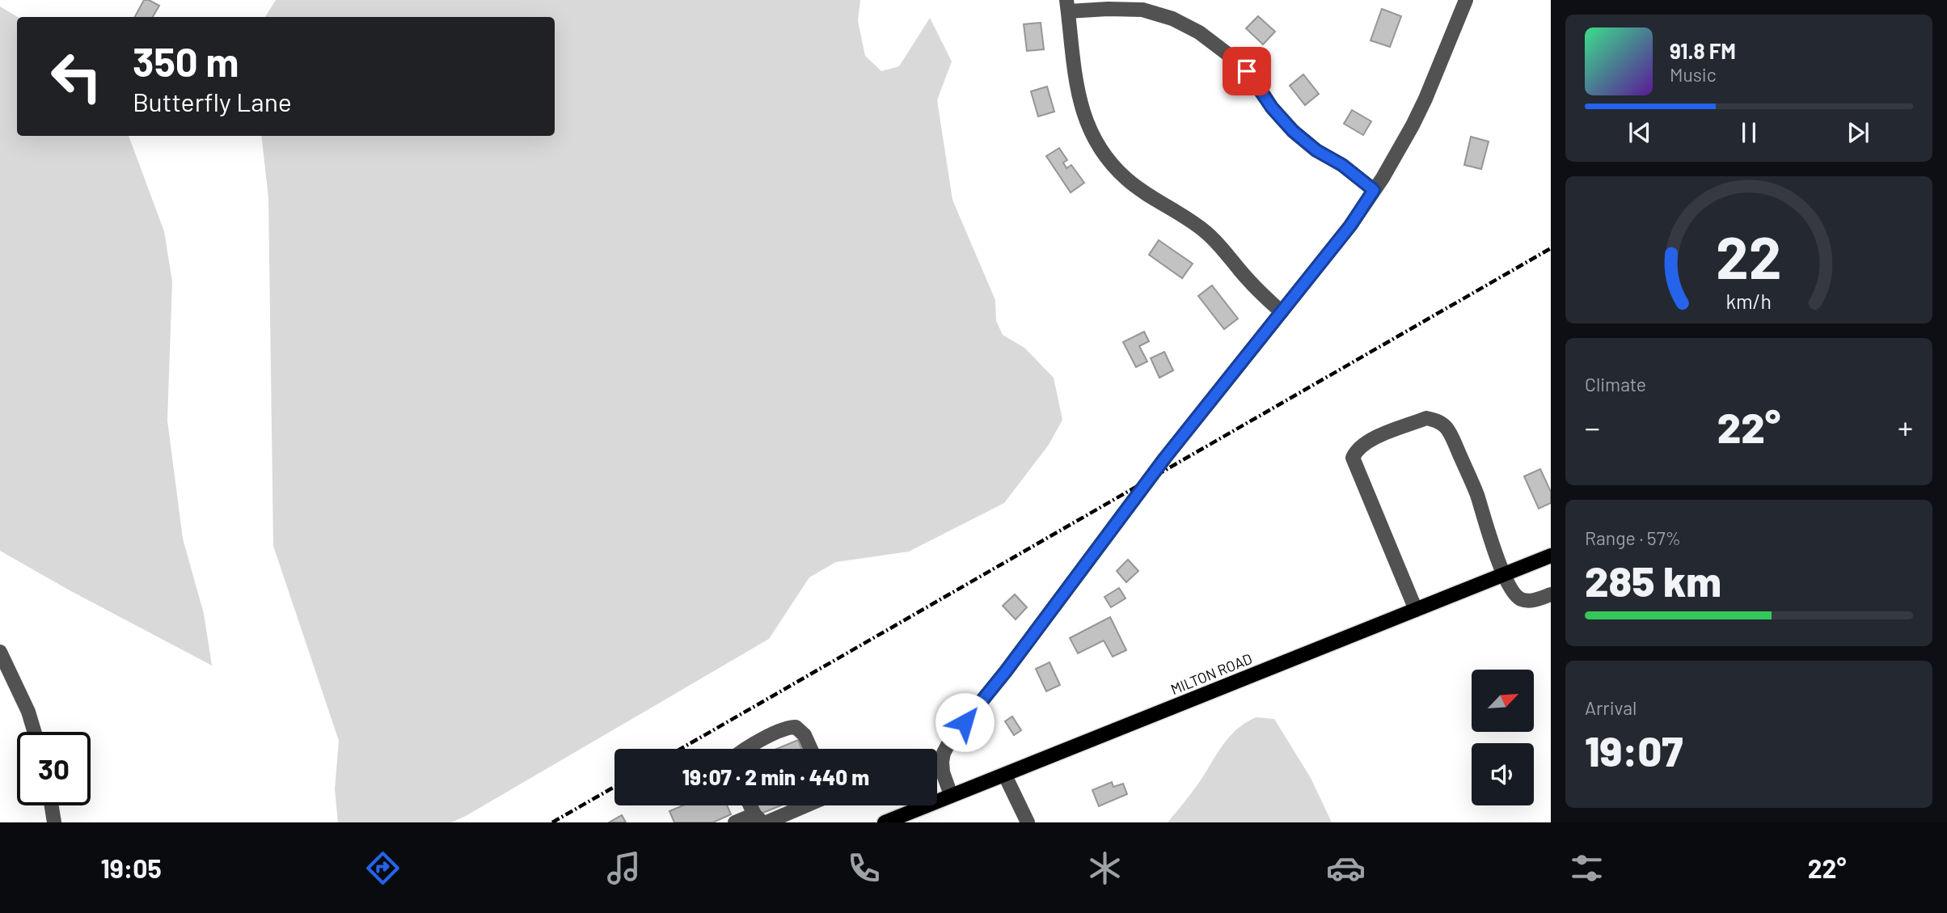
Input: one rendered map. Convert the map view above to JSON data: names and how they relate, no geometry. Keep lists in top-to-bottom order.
{
  "streets": {
    "main road": ["MILTON ROAD"]
  },
  "north": "top right",
  "page": {
    "turn": ["350 m", "Butterfly Lane"],
    "song": ["91.8 FM", "Music"],
    "tile": [
      "Climate",
      ["Range · 57%", "285 km"],
      ["Arrival", "19:07"]
    ],
    "heat": ["−", "22°", "+"],
    "limit": "30",
    "trip": "19:07 · 2 min · 440 m",
    "tabs": ["19:05", "22°"],
    "gauge": ["22", "km/h"]
  }
}
